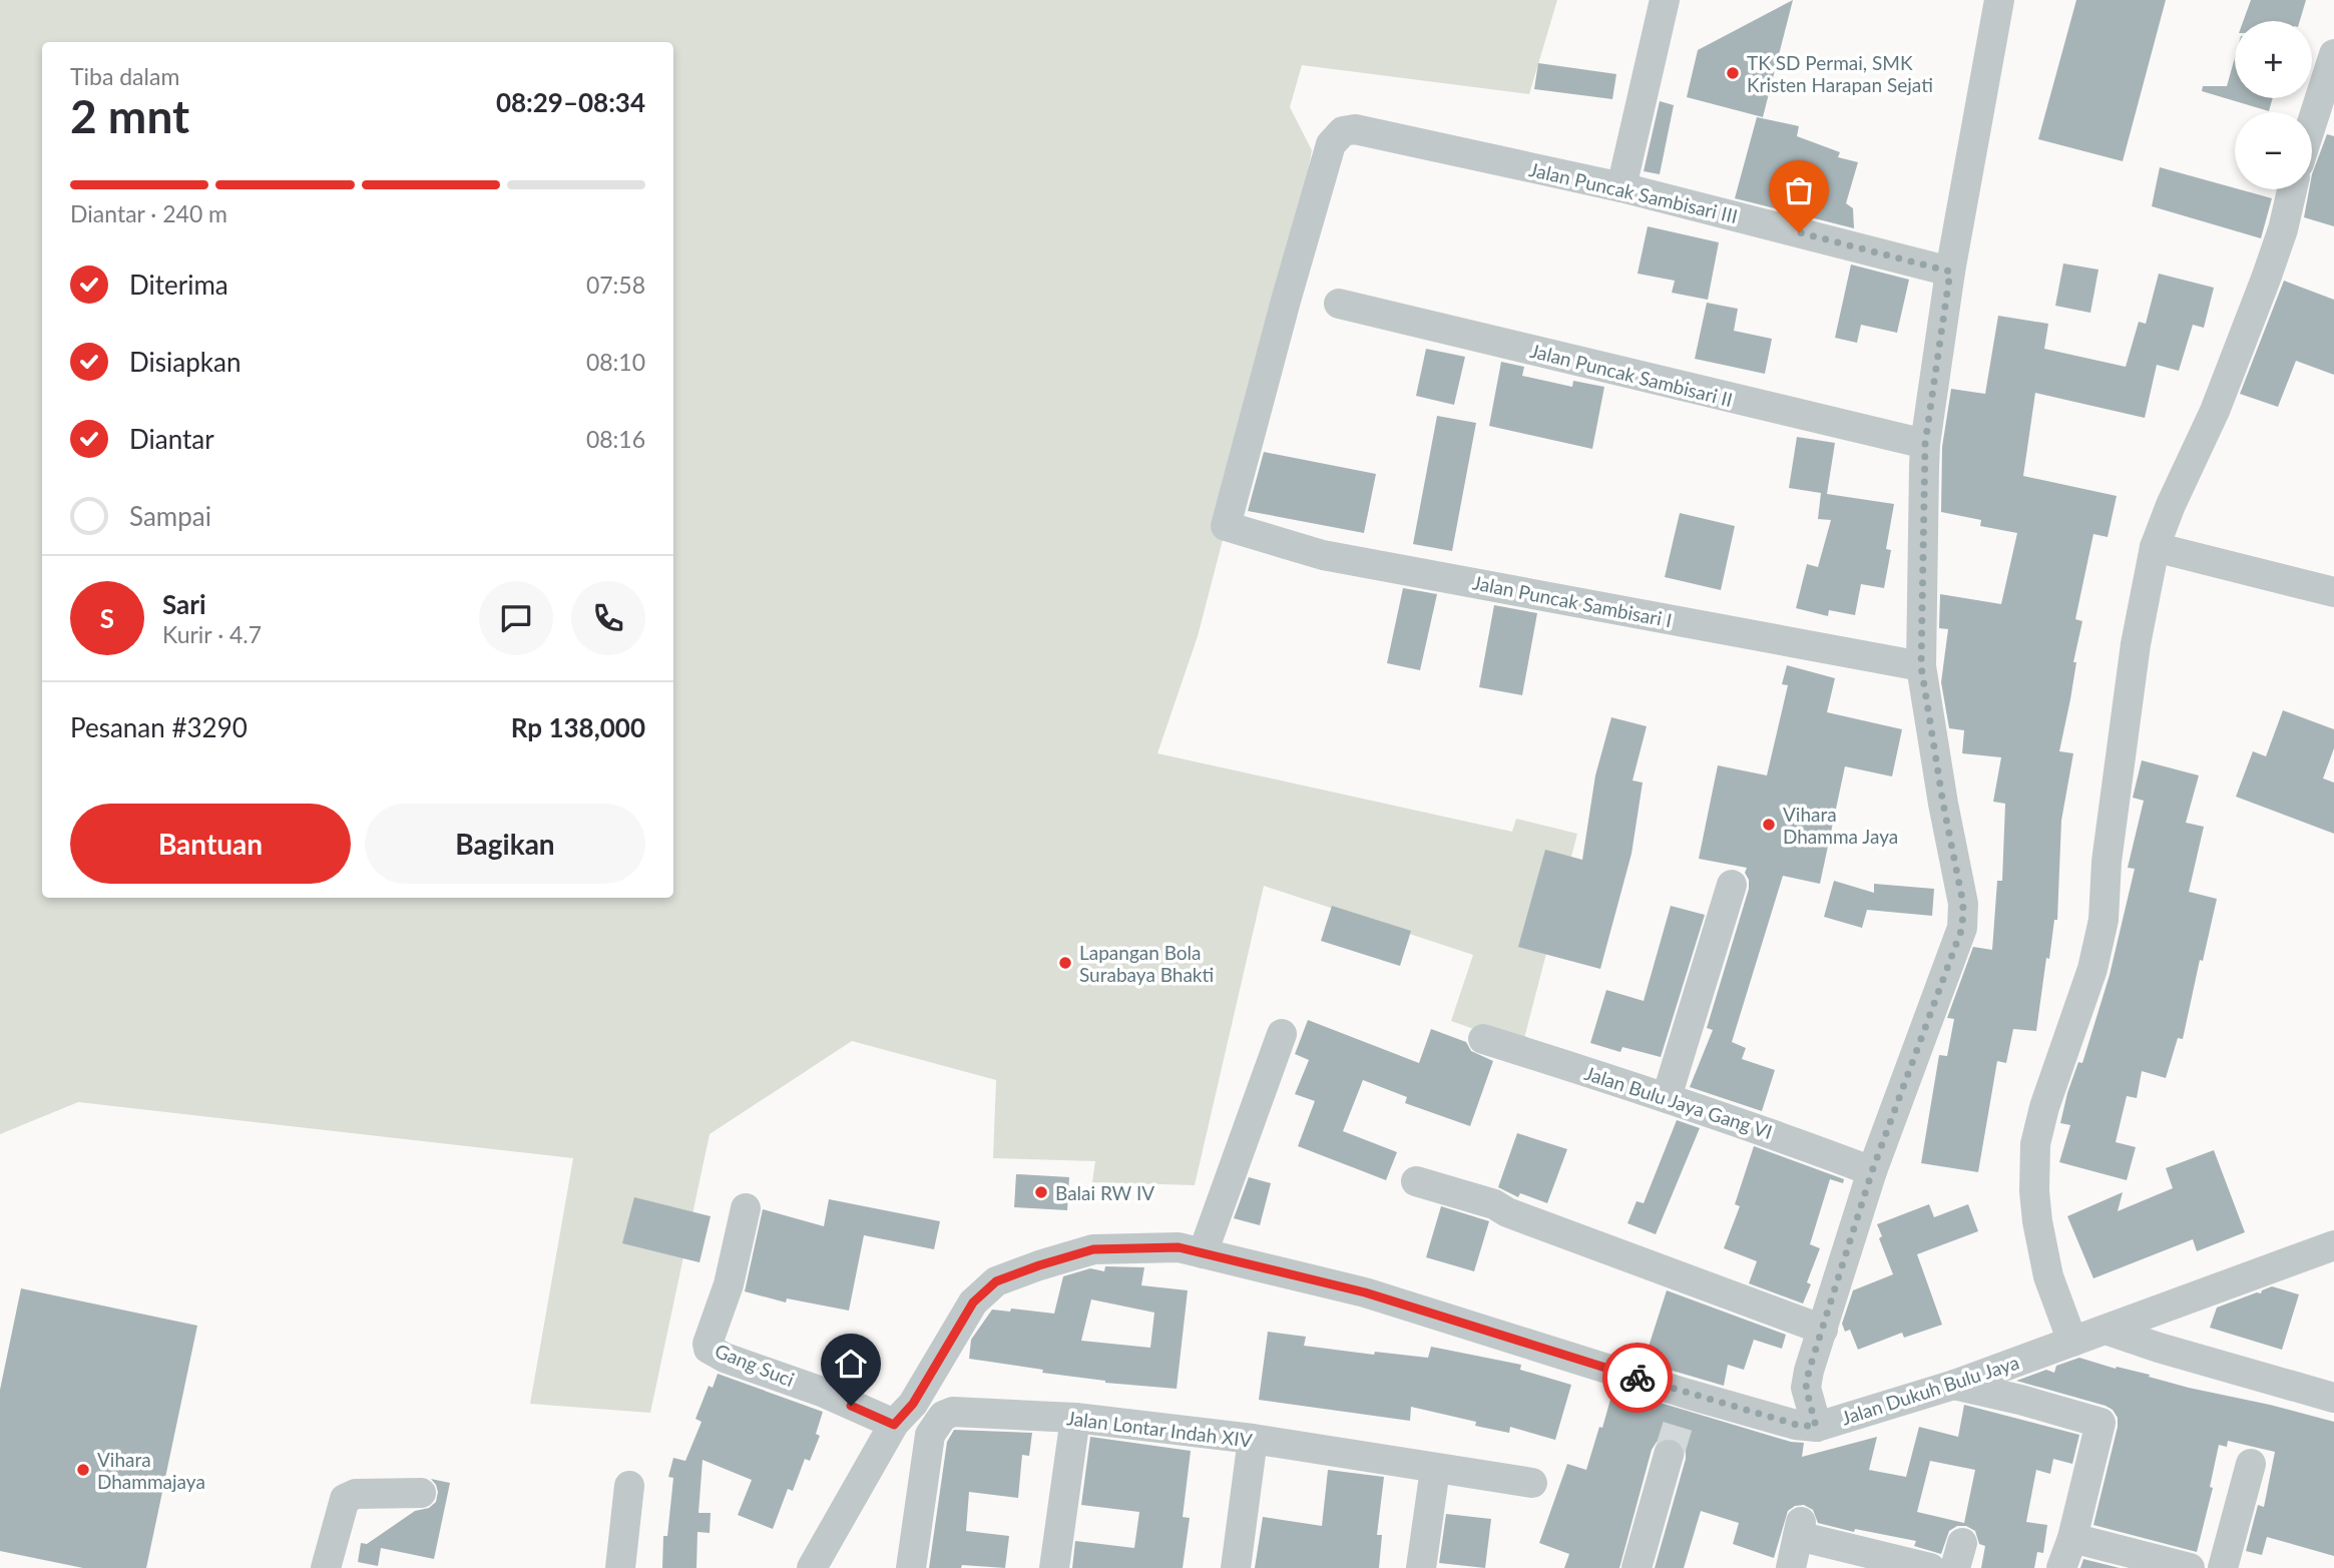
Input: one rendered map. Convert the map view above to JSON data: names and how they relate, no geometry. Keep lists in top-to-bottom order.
{
  "streets": {
    "street": [
      "Jalan Puncak Sambisari III",
      "Jalan Puncak Sambisari II",
      "Jalan Puncak Sambisari I",
      "Jalan Bulu Jaya Gang VI",
      "Gang Suci",
      "Jalan Dukuh Bulu Jaya",
      "Jalan Lontar Indah XIV"
    ]
  },
  "crossings": [
    ["Jalan Puncak Sambisari III", "Jalan Puncak Sambisari I"],
    ["Gang Suci", "Jalan Dukuh Bulu Jaya"]
  ],
  "places": [
    "TK SD Permai, SMK Kristen Harapan Sejati",
    "Vihara Dhamma Jaya",
    "Lapangan Bola Surabaya Bhakti",
    "Balai RW IV",
    "Vihara Dhammajaya"
  ],
  "page": {
    "map_buttons": ["+", "−"],
    "heading": ["2 mnt", "Tiba dalam", "08:29–08:34"],
    "panel": [
      "Sari",
      "Kurir · 4.7",
      "Pesanan #3290",
      "Rp 138,000"
    ],
    "bar": "Diantar · 240 m",
    "list": [
      ["Diterima", "07:58"],
      ["Disiapkan", "08:10"],
      ["Diantar", "08:16"],
      "Sampai"
    ],
    "round": "S",
    "buttons": ["Bantuan", "Bagikan"]
  }
}
